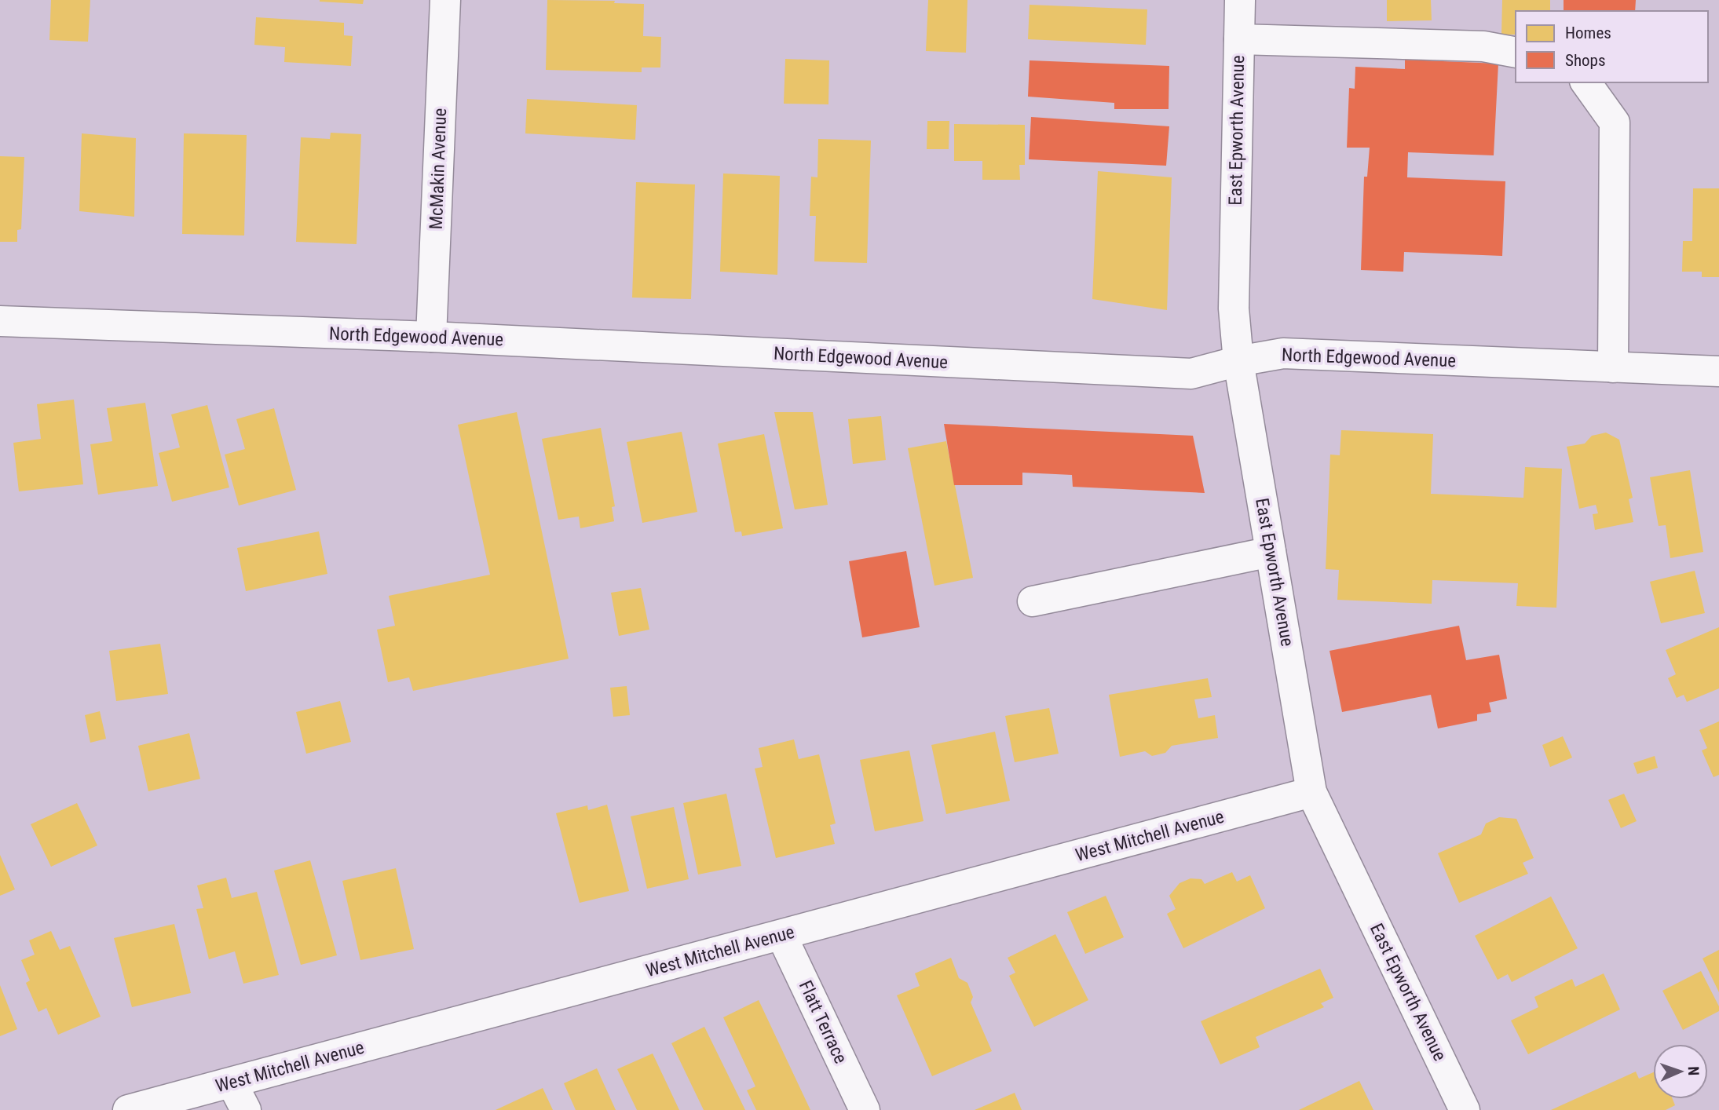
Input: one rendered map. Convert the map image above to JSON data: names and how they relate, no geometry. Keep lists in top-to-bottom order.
{
  "streets": {
    "street": [
      "East Epworth Avenue",
      "McMakin Avenue",
      "North Edgewood Avenue",
      "West Mitchell Avenue",
      "Flatt Terrace"
    ]
  },
  "crossings": [
    ["East Epworth Avenue", "North Edgewood Avenue"],
    ["East Epworth Avenue", "West Mitchell Avenue"],
    ["McMakin Avenue", "North Edgewood Avenue"],
    ["West Mitchell Avenue", "Flatt Terrace"]
  ],
  "legend": ["Homes", "Shops"],
  "north": "right"
}
